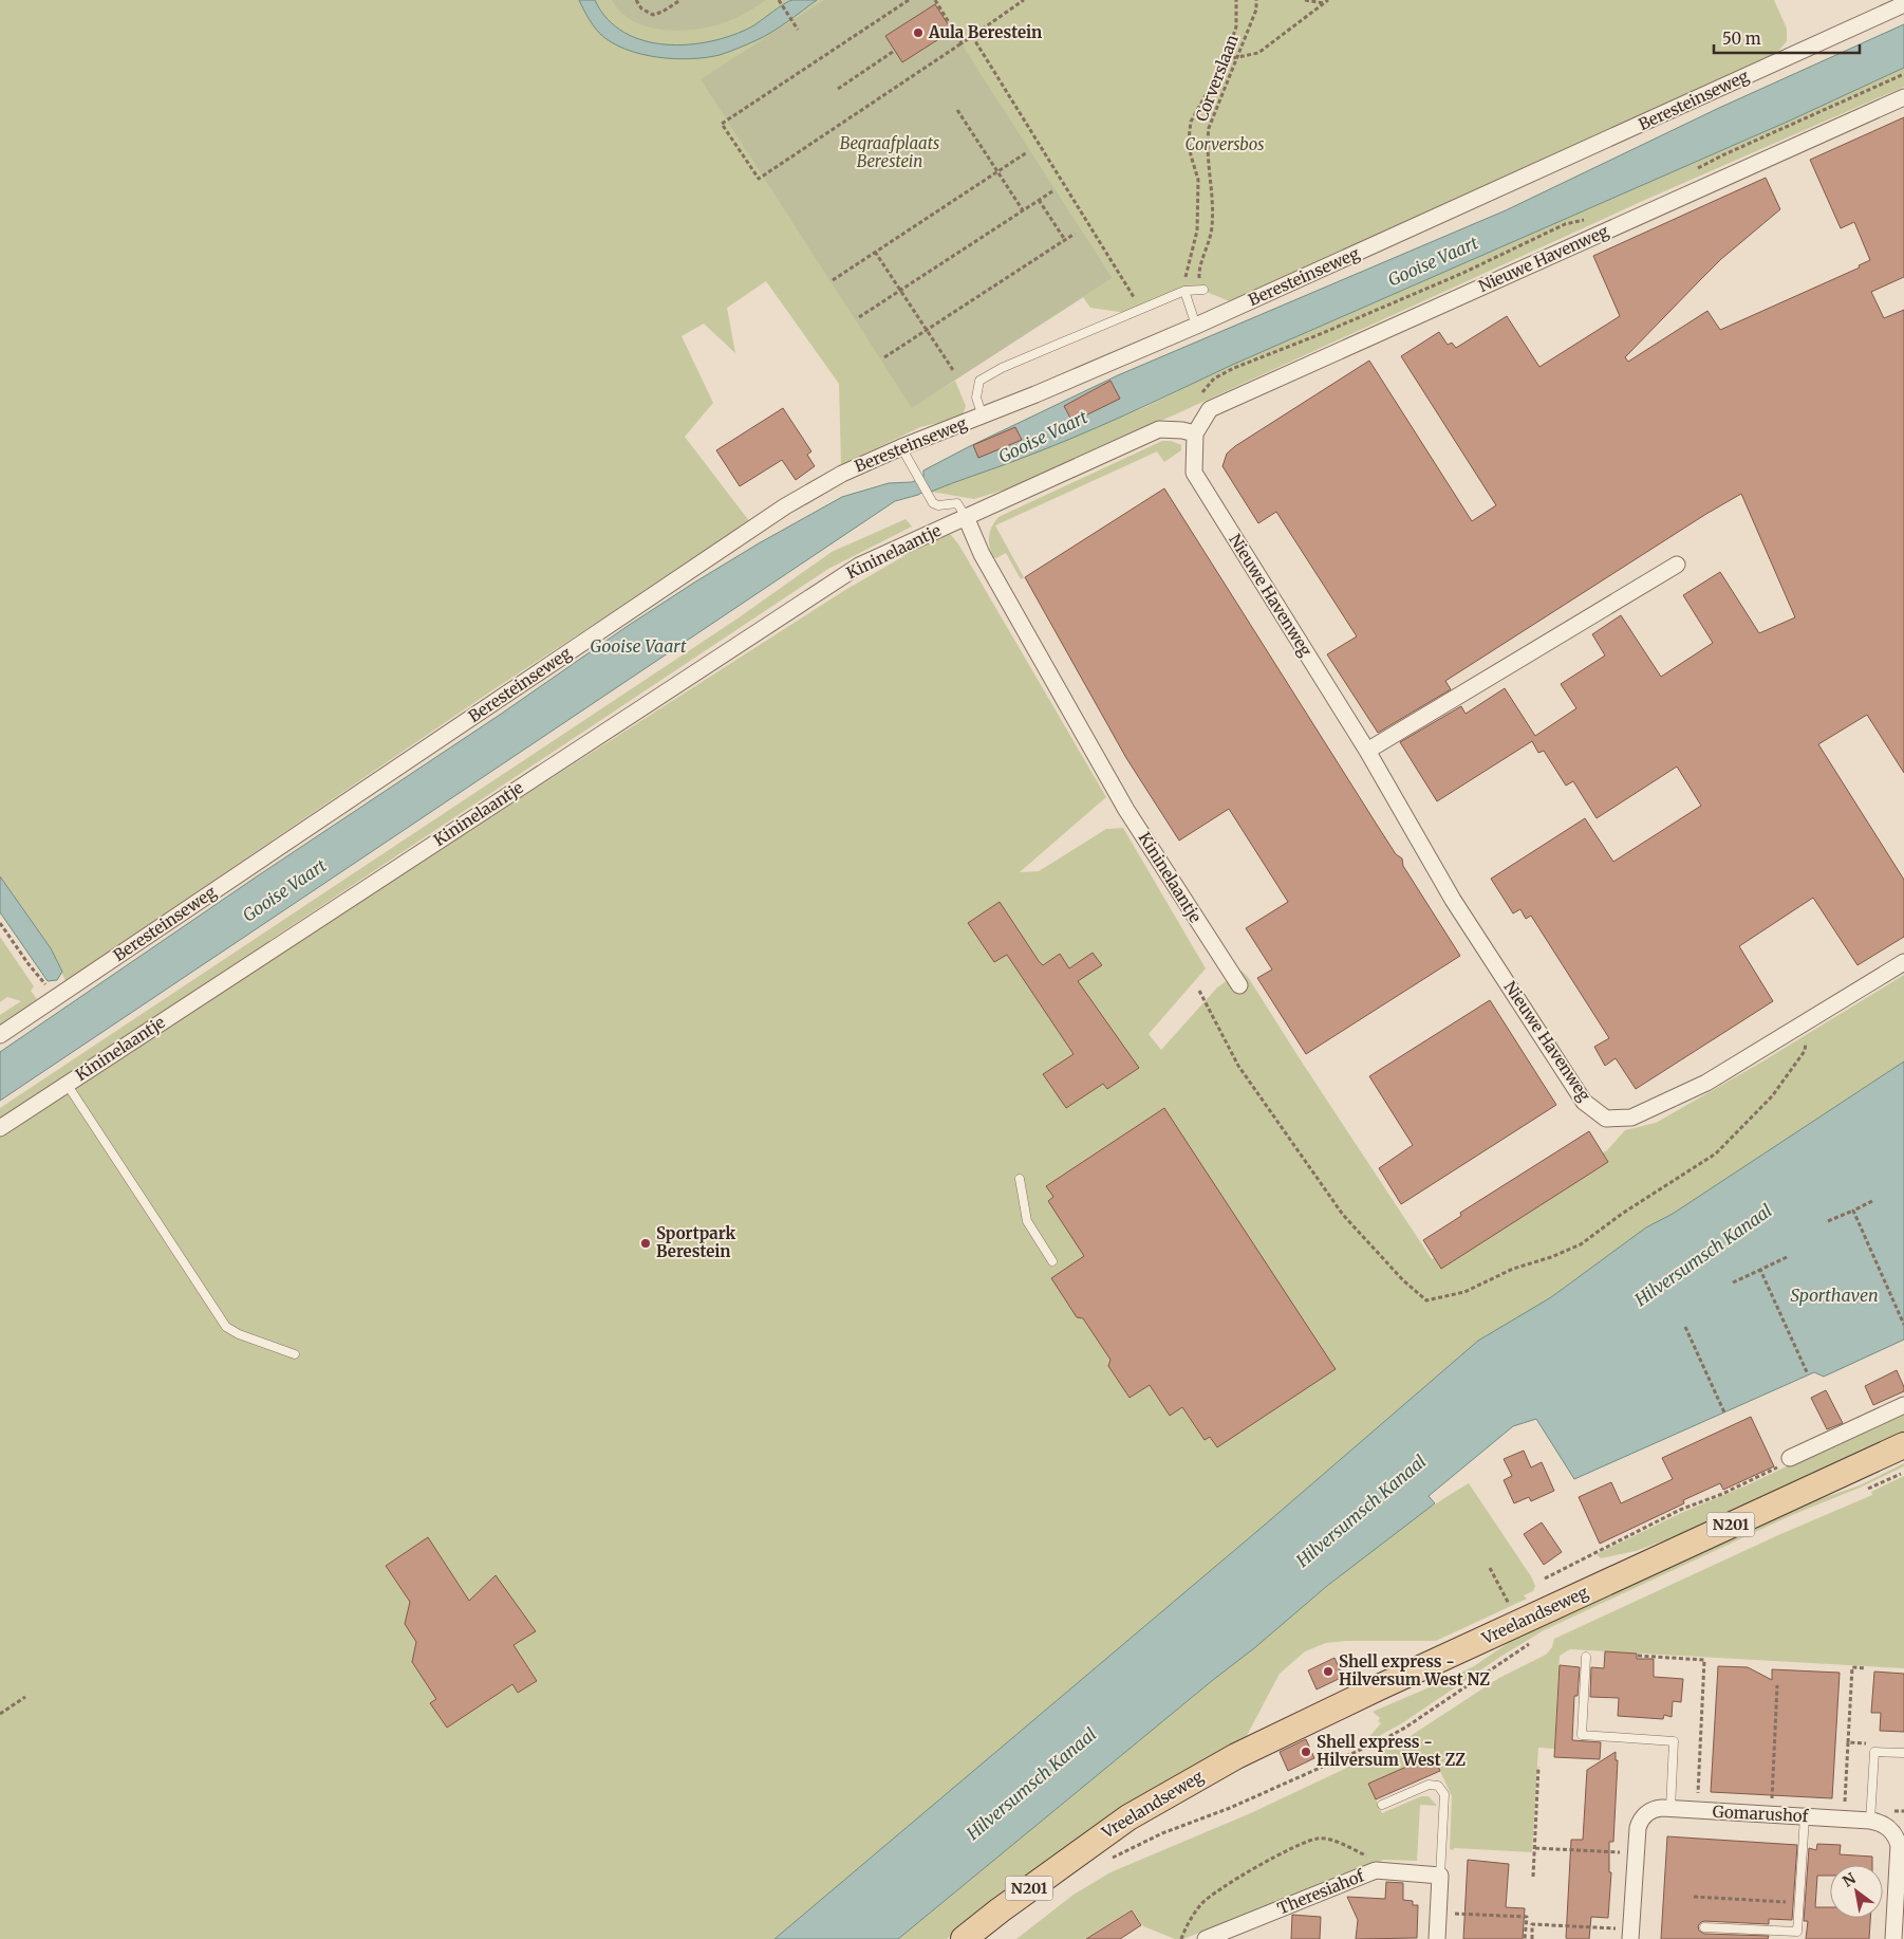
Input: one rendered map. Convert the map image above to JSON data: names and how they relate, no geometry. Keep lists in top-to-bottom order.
{
  "streets": {
    "main road": ["N201", "Vreelandseweg"],
    "street": [
      "Beresteinseweg",
      "Nieuwe Havenweg",
      "Kininelaantje",
      "Gomarushof",
      "Theresiahof"
    ],
    "path": ["Corverslaan"]
  },
  "crossings": [
    ["Beresteinseweg", "Kininelaantje"]
  ],
  "water": ["Gooise Vaart", "Hilversumsch Kanaal", "Sporthaven"],
  "parks": ["Begraafplaats Berestein", "Corversbos"],
  "places": [
    "Aula Berestein",
    "Sportpark Berestein",
    "Shell express - Hilversum West NZ",
    "Shell express - Hilversum West ZZ"
  ],
  "scale_bar": "50 m",
  "north": "top left"
}
